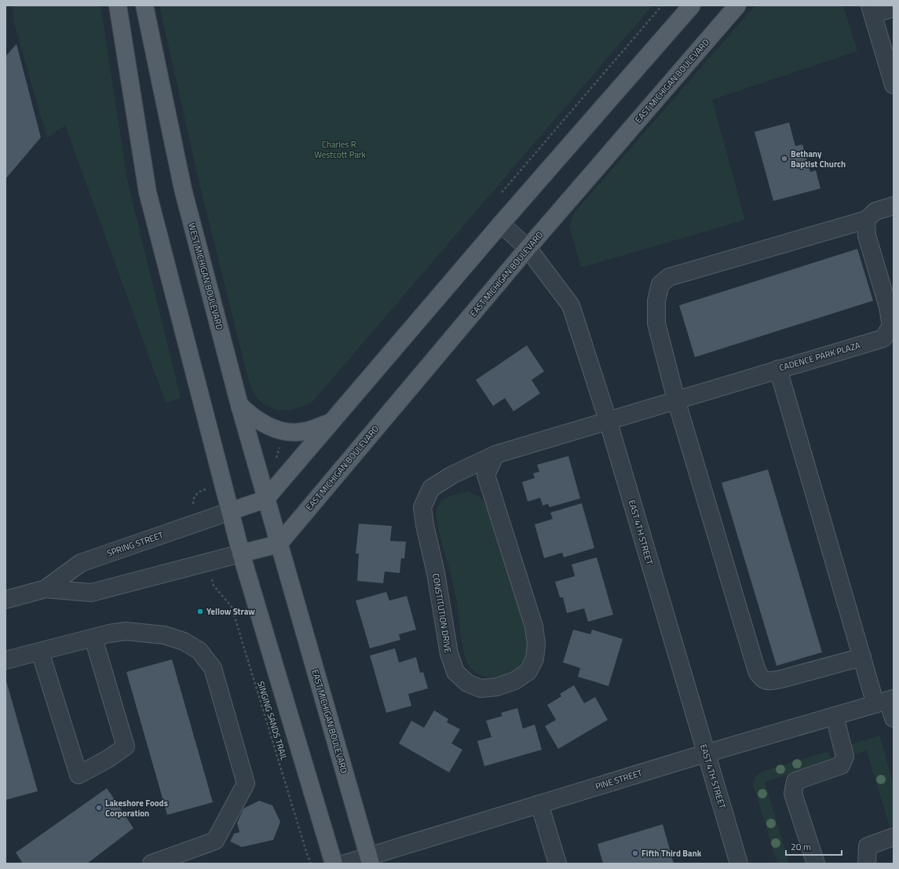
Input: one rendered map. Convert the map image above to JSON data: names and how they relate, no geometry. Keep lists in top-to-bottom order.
{
  "streets": {
    "main road": ["EAST MICHIGAN BOULEVARD", "WEST MICHIGAN BOULEVARD"],
    "street": [
      "CADENCE PARK PLAZA",
      "EAST 4TH STREET",
      "SPRING STREET",
      "CONSTITUTION DRIVE",
      "PINE STREET"
    ],
    "path": ["SINGING SANDS TRAIL"]
  },
  "crossings": [
    ["EAST MICHIGAN BOULEVARD", "WEST MICHIGAN BOULEVARD"],
    ["EAST MICHIGAN BOULEVARD", "EAST 4TH STREET"],
    ["EAST MICHIGAN BOULEVARD", "PINE STREET"],
    ["CADENCE PARK PLAZA", "EAST 4TH STREET"],
    ["CADENCE PARK PLAZA", "CONSTITUTION DRIVE"],
    ["EAST 4TH STREET", "CONSTITUTION DRIVE"],
    ["EAST 4TH STREET", "PINE STREET"]
  ],
  "parks": ["Charles R. Westcott Park"],
  "places": [
    "Bethany Baptist Church",
    "Yellow Straw",
    "Lakeshore Foods Corporation",
    "Fifth Third Bank"
  ],
  "scale_bar": "20 m"
}
